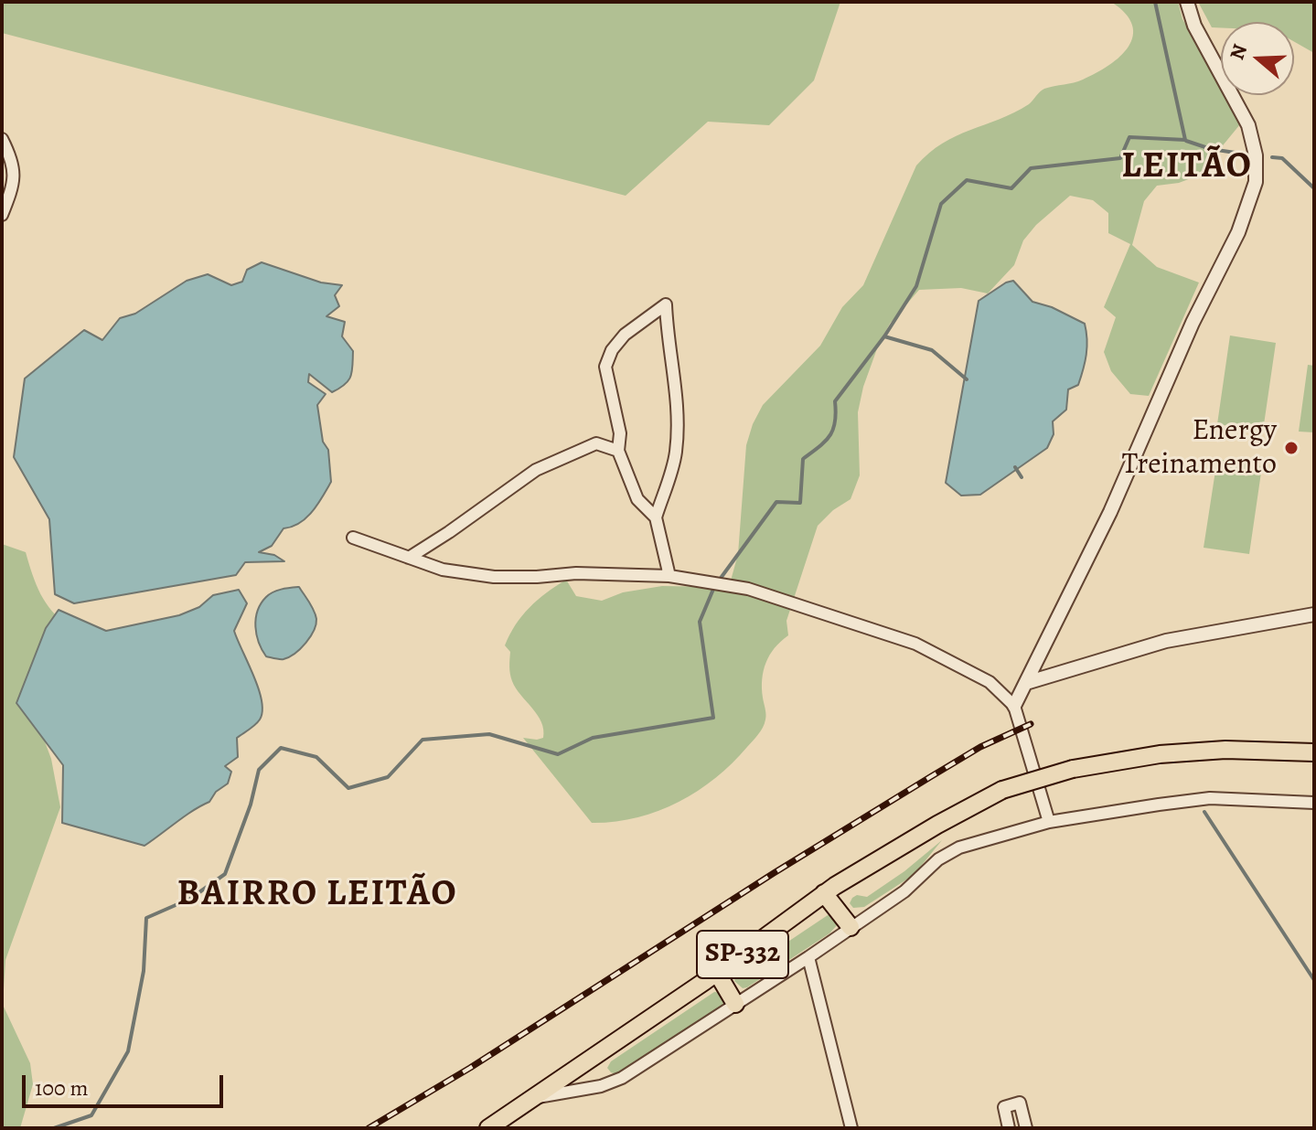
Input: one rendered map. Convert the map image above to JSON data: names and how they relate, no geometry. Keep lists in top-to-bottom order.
{
  "streets": {
    "main road": ["SP-332"]
  },
  "districts": ["LEITÃO", "BAIRRO LEITÃO"],
  "places": ["Energy Treinamento"],
  "scale_bar": "100 m",
  "north": "left"
}
